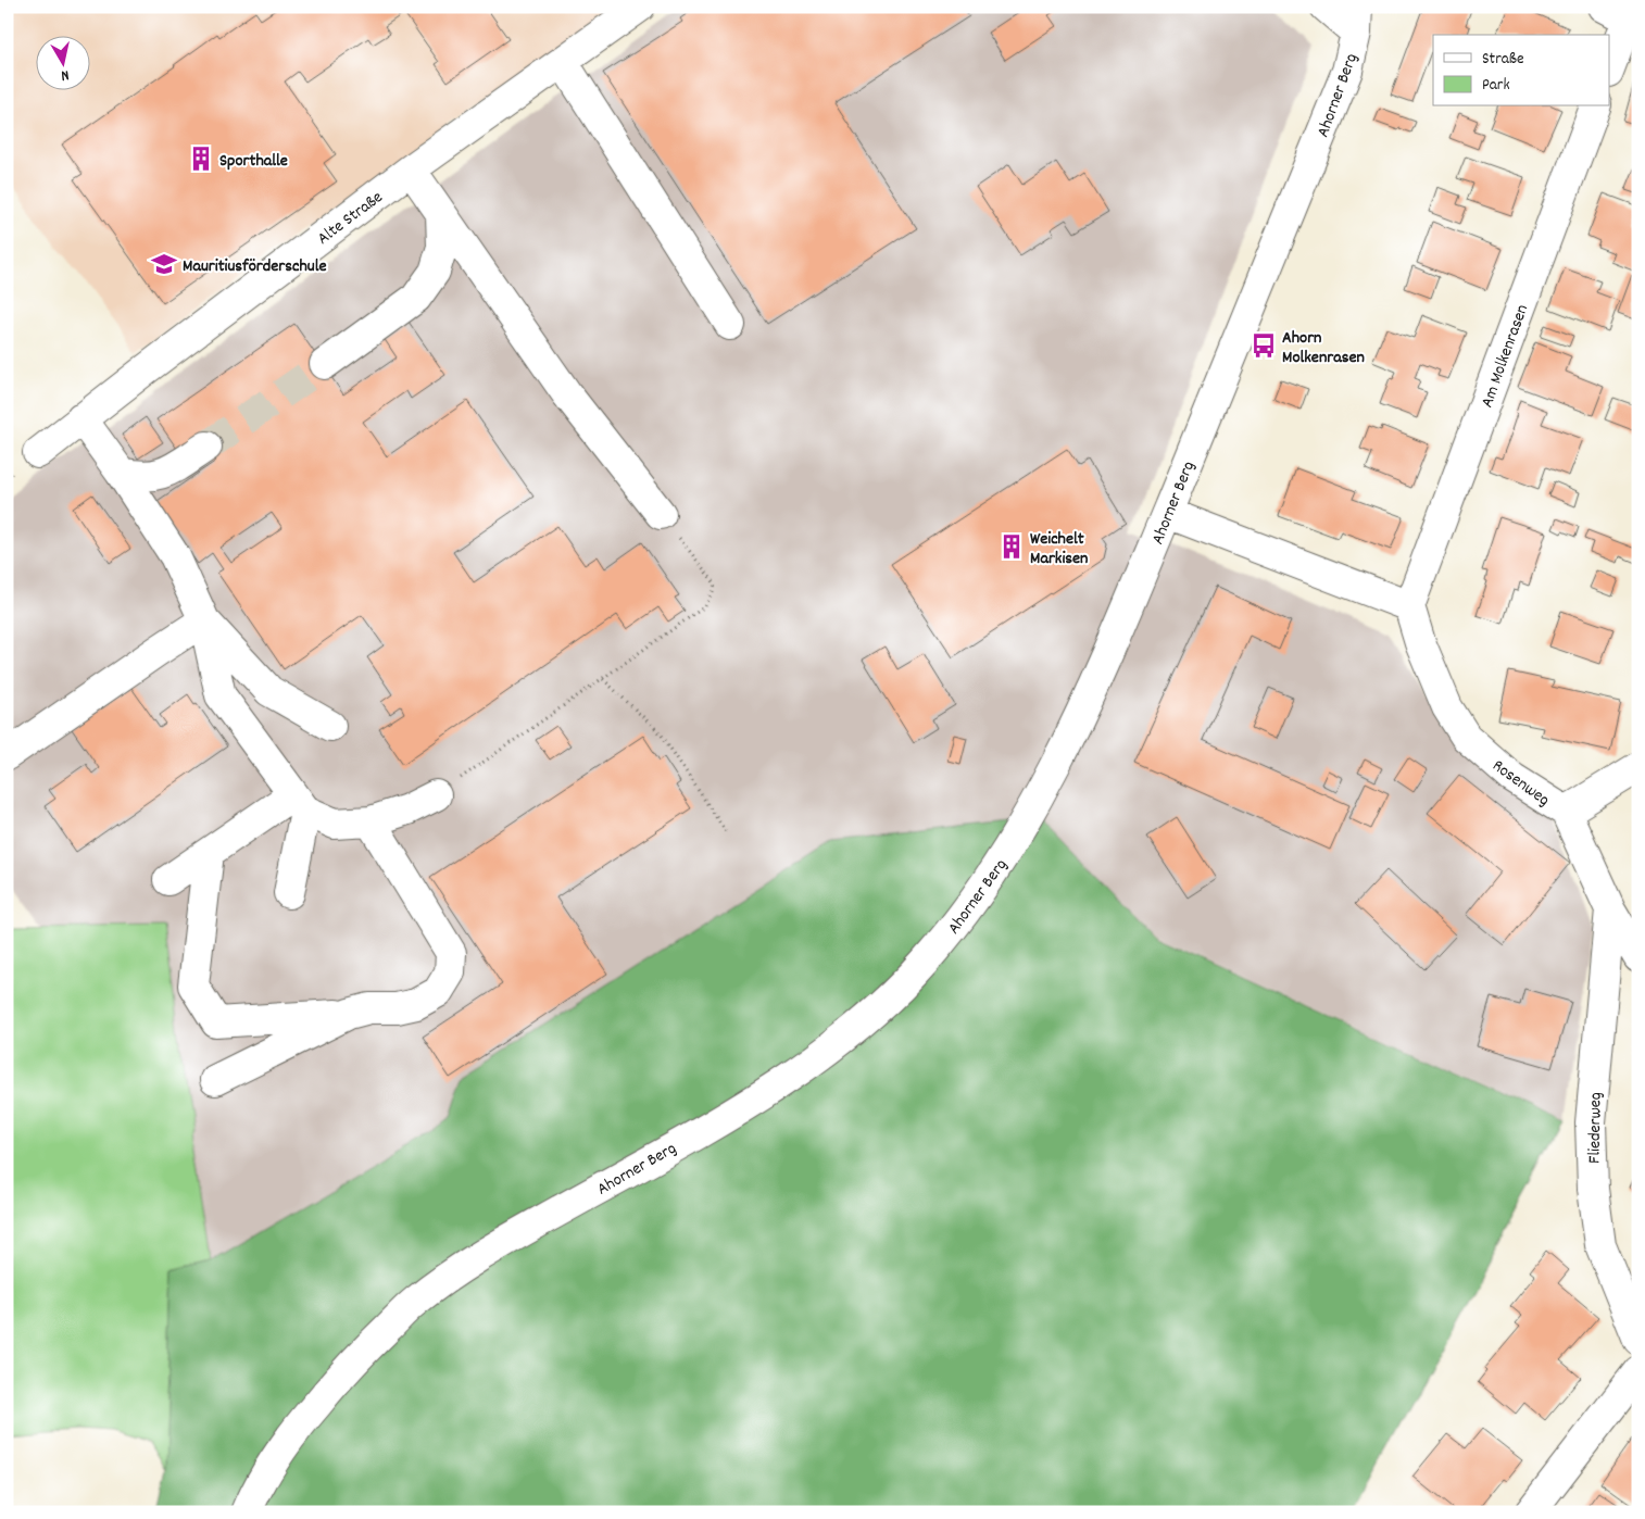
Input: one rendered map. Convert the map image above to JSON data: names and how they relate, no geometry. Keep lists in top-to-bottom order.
{
  "streets": {
    "street": [
      "Ahorner Berg",
      "Alte Straße",
      "Am Molkenrasen",
      "Rosenweg",
      "Fliederweg"
    ]
  },
  "crossings": [
    ["Am Molkenrasen", "Rosenweg"],
    ["Rosenweg", "Fliederweg"]
  ],
  "places": {
    "building": ["Sporthalle", "Weichelt Markisen"],
    "school or university": ["Mauritiusförderschule"],
    "bus stop": ["Ahorn Molkenrasen"]
  },
  "legend": ["Straße", "Park"],
  "north": "bottom"
}
